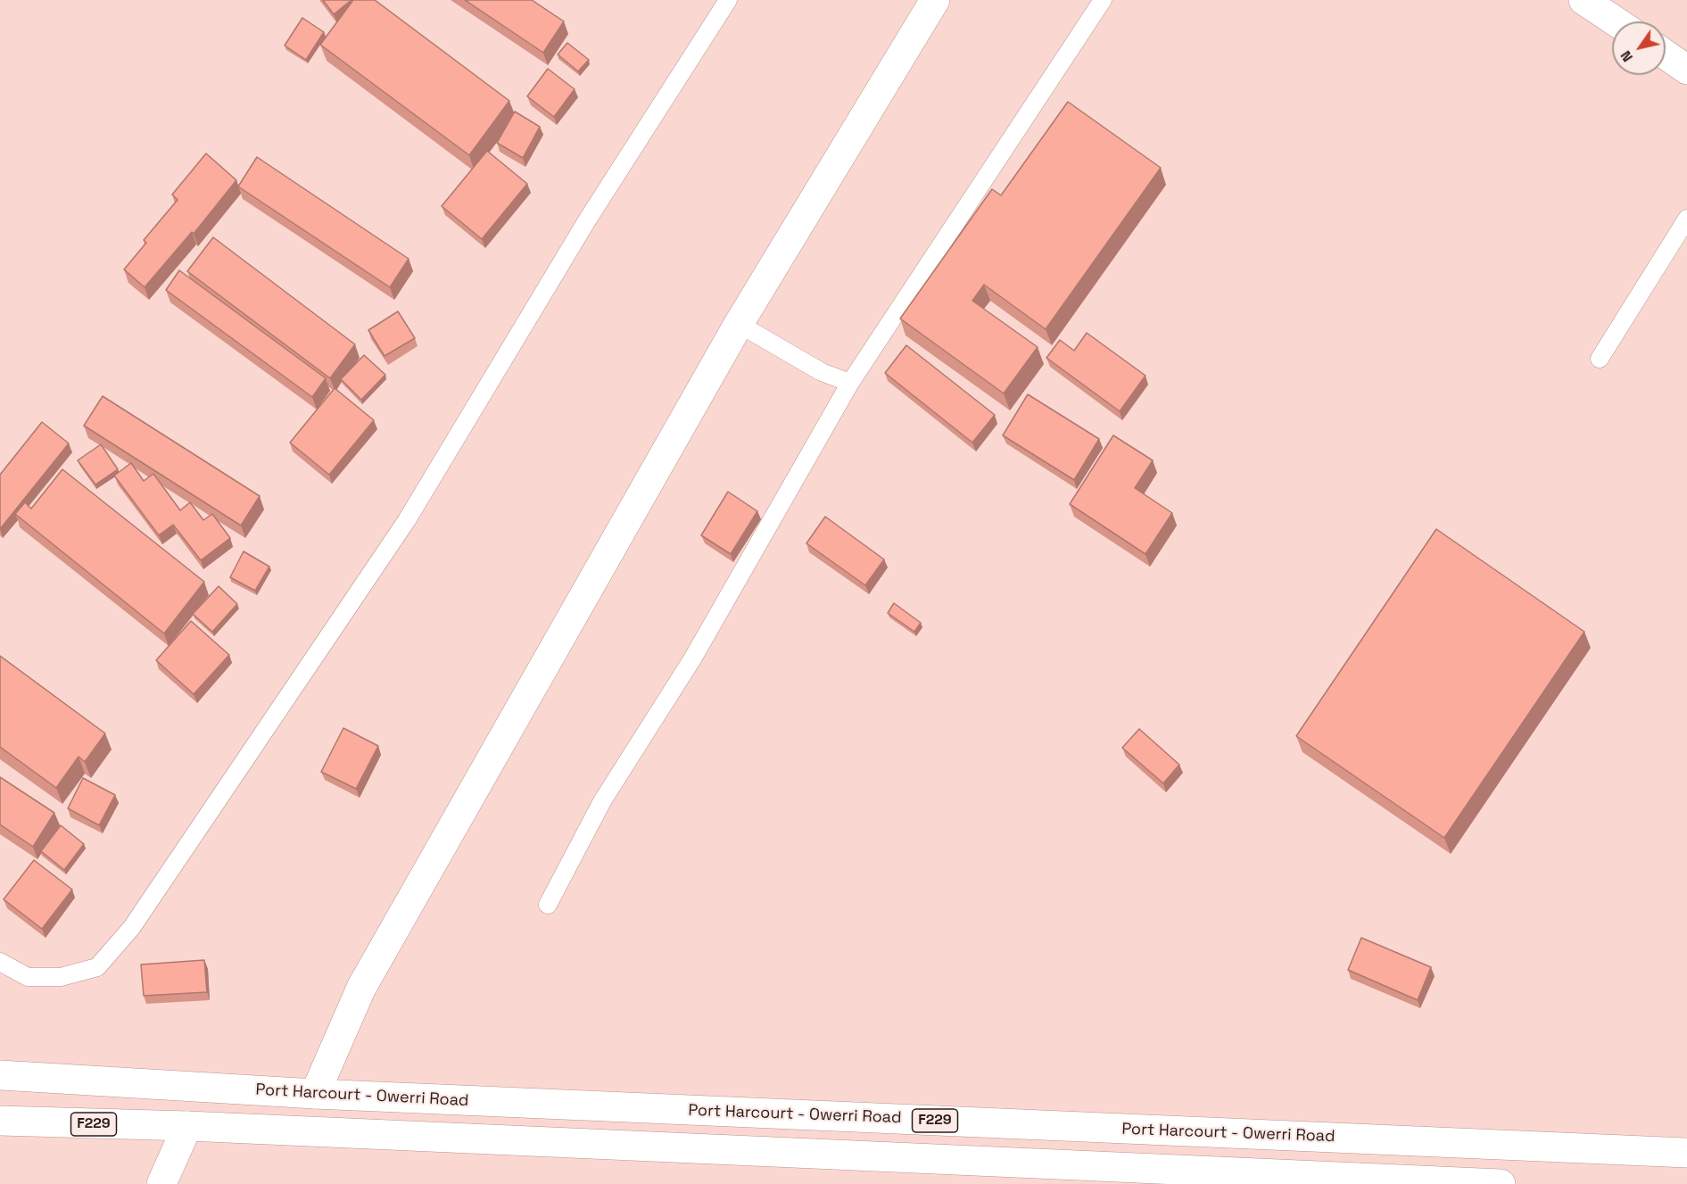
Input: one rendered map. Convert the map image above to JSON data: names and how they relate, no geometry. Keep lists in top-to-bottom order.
{
  "streets": {
    "main road": ["Port Harcourt - Owerri Road", "F229"]
  },
  "north": "bottom left"
}
